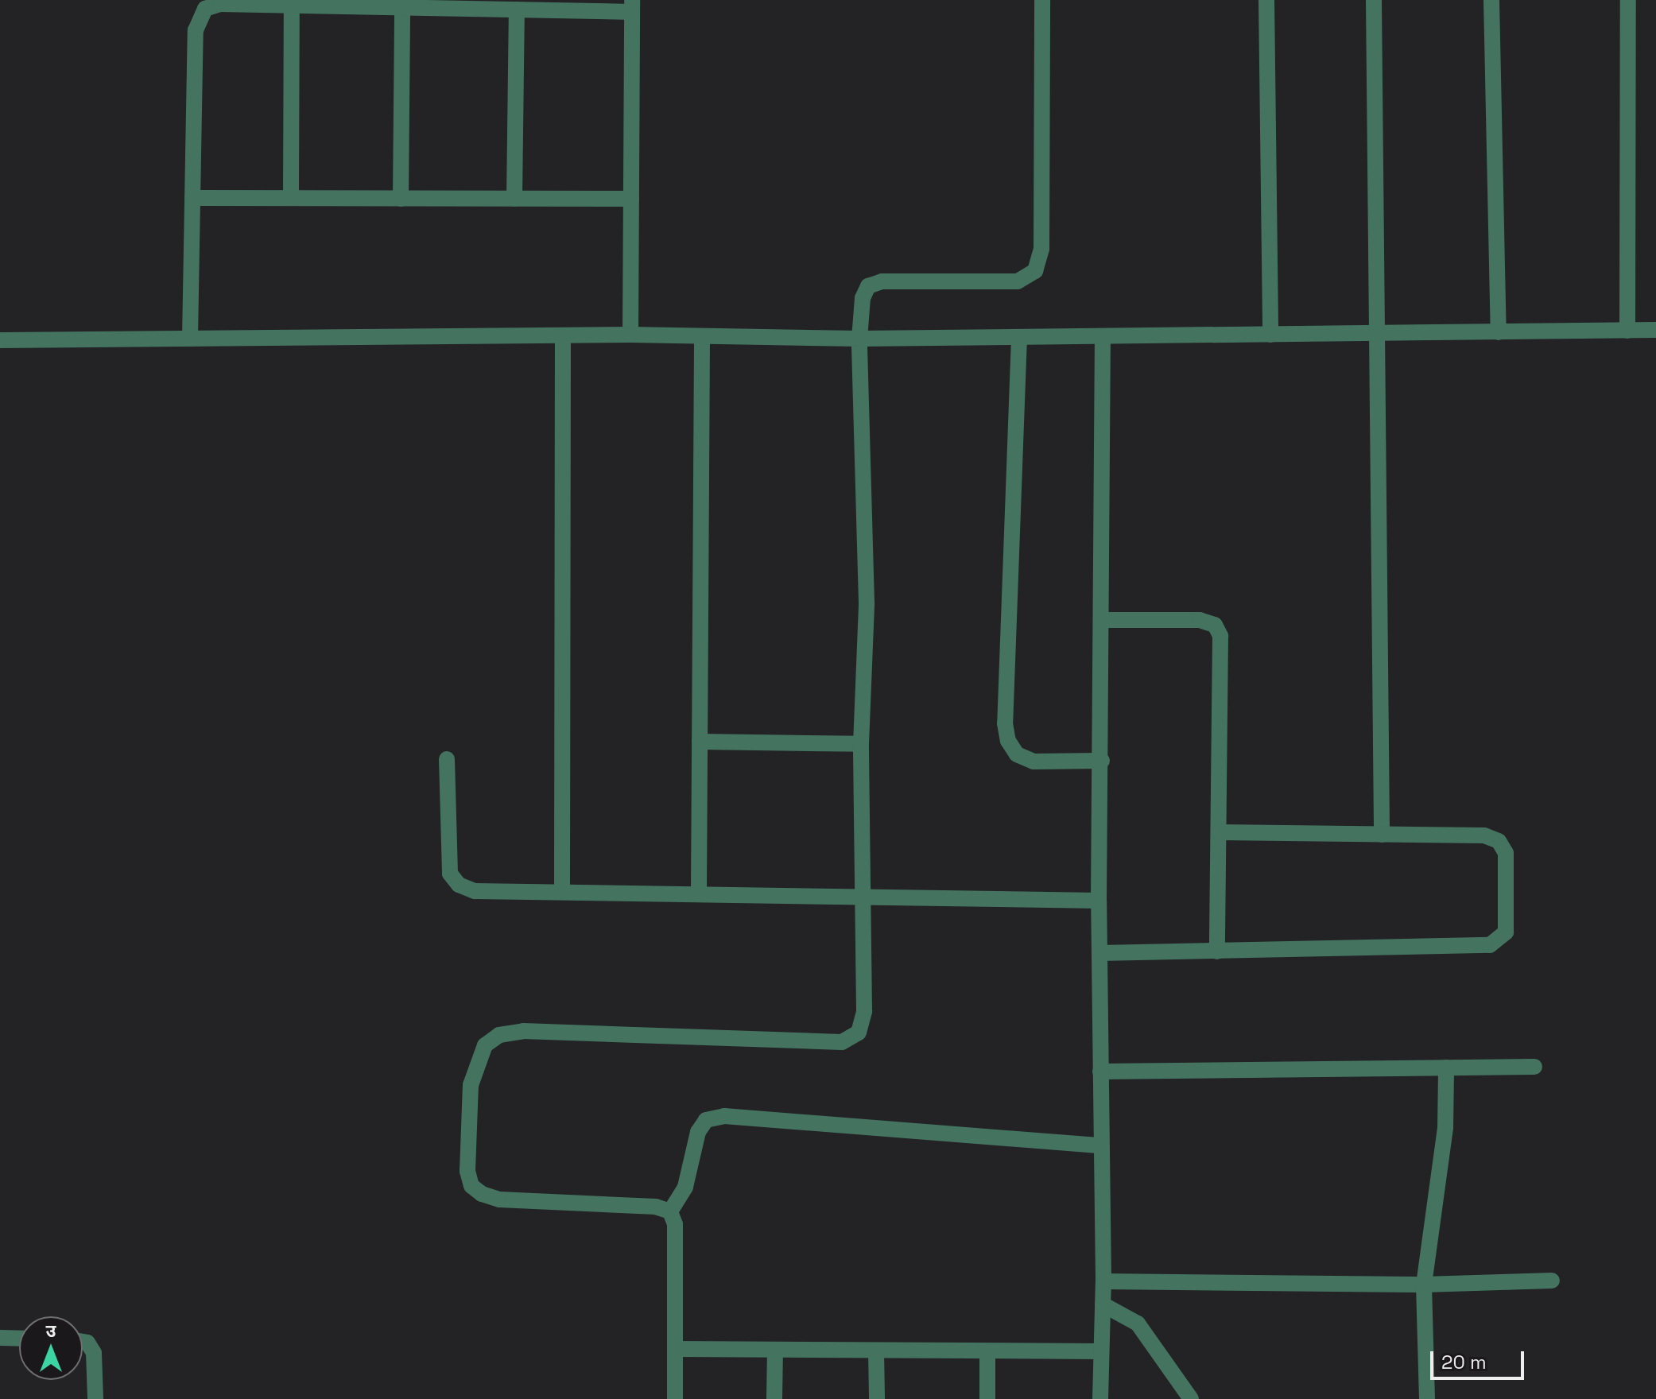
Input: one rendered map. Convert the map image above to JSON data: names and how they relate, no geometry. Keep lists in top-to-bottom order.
{
  "scale_bar": "20 m",
  "north": "top"
}
